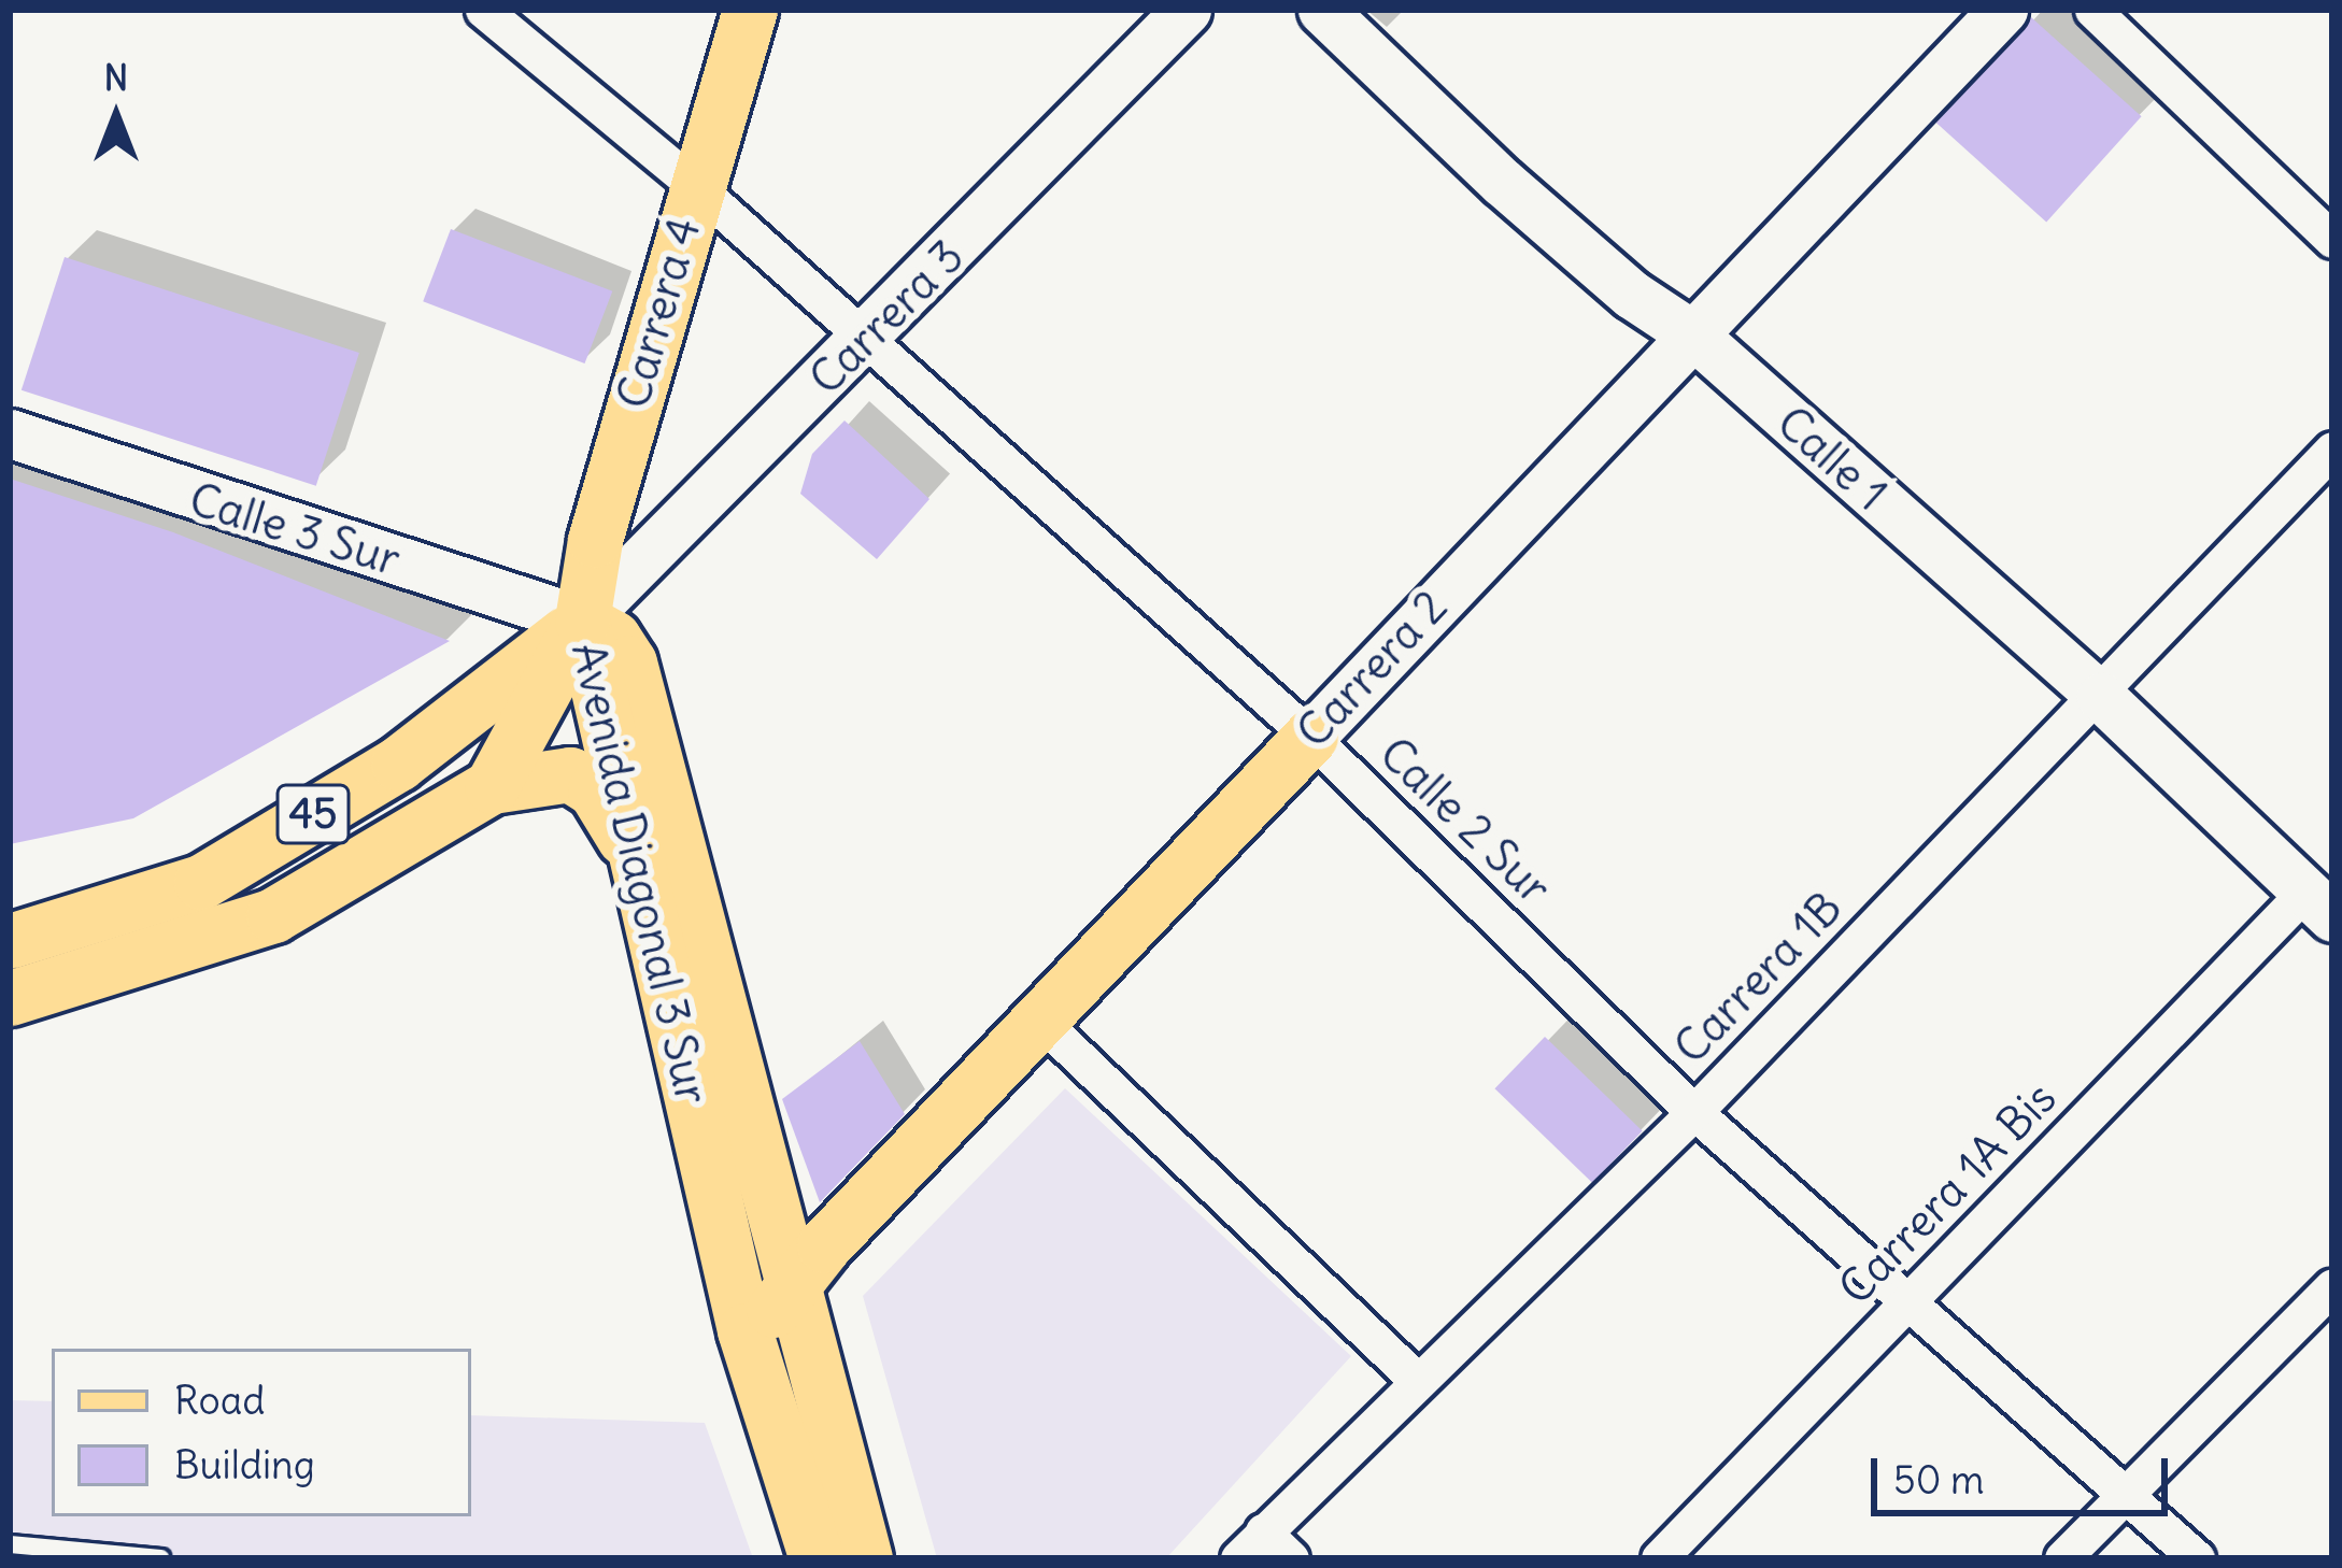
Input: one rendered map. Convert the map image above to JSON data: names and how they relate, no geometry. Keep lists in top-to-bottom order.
{
  "streets": {
    "main road": [
      "Carrera 4",
      "Carrera 3",
      "Calle 1",
      "Calle 3 Sur",
      "Carrera 2",
      "45",
      "Avenida Diagonal 3 Sur"
    ],
    "street": ["Calle 2 Sur", "Carrera 1B", "Carrera 1A Bis"]
  },
  "crossings": [
    ["Carrera 4", "Carrera 3"],
    ["Carrera 4", "Calle 3 Sur"],
    ["Carrera 4", "45"],
    ["Carrera 4", "Calle 2 Sur"],
    ["Carrera 4", "Avenida Diagonal 3 Sur"],
    ["Carrera 3", "Calle 3 Sur"],
    ["Carrera 3", "45"],
    ["Carrera 3", "Calle 2 Sur"],
    ["Carrera 3", "Avenida Diagonal 3 Sur"],
    ["Calle 1", "Carrera 2"],
    ["Calle 1", "Carrera 1B"],
    ["Calle 1", "Carrera 1A Bis"],
    ["Calle 3 Sur", "45"],
    ["Calle 3 Sur", "Avenida Diagonal 3 Sur"],
    ["Carrera 2", "Calle 2 Sur"],
    ["Carrera 2", "Avenida Diagonal 3 Sur"],
    ["45", "Avenida Diagonal 3 Sur"],
    ["Calle 2 Sur", "Carrera 1B"],
    ["Calle 2 Sur", "Carrera 1A Bis"]
  ],
  "legend": ["Road", "Building"],
  "scale_bar": "50 m",
  "north": "top"
}
